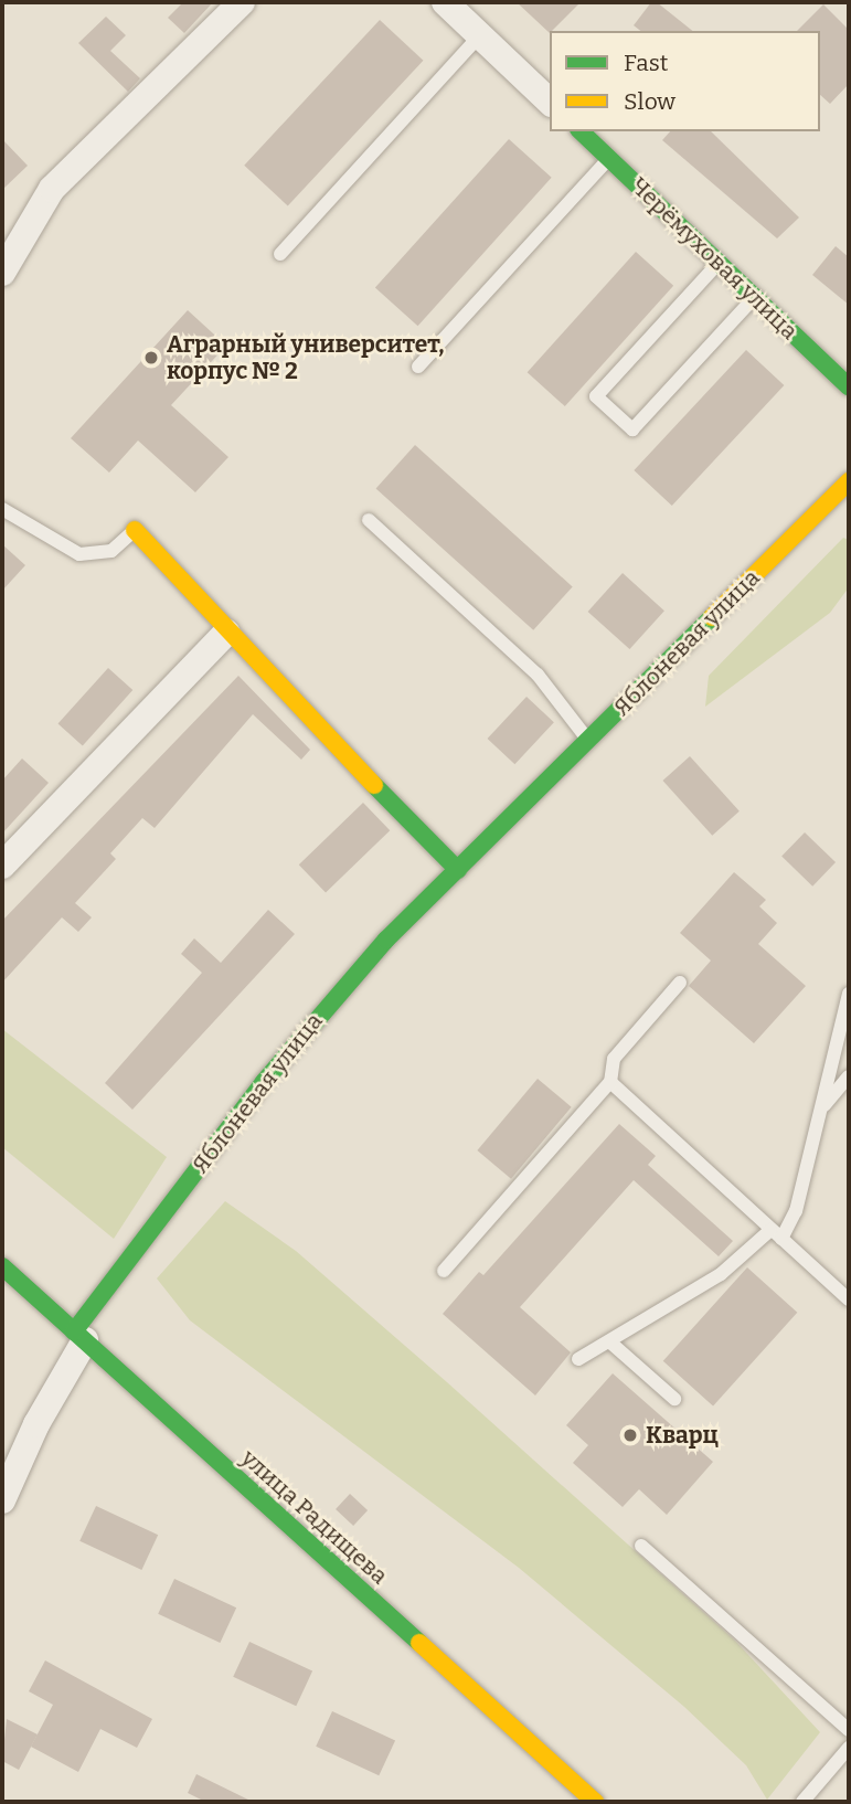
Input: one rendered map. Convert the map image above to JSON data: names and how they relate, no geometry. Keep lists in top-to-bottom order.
{
  "streets": {
    "street": ["Черёмуховая улица", "Яблоневая улица", "улица Радищева"]
  },
  "crossings": [
    ["Яблоневая улица", "улица Радищева"]
  ],
  "places": ["Аграрный университет, корпус № 2", "Кварц"],
  "legend": ["Fast", "Slow"]
}
